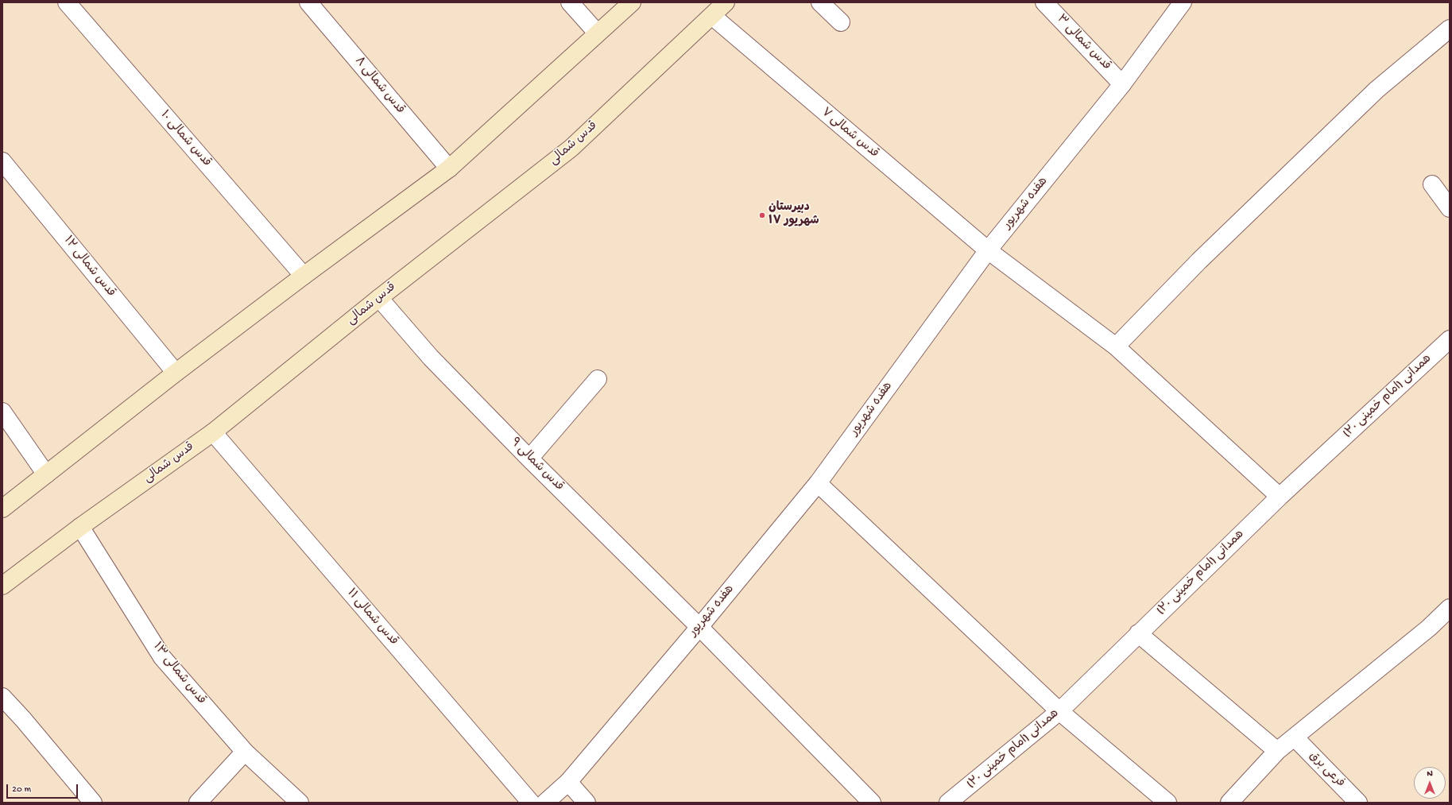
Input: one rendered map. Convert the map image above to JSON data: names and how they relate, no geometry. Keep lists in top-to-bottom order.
{
  "streets": {
    "main road": ["قدس شمالی"],
    "street": [
      "۳ قدس شمالی",
      "قدس شمالی ۸",
      "۷ قدس شمالی",
      "قدس شمالی ۱۰",
      "هفده شهریور",
      "قدس شمالی ۱۲",
      "همدانی (امام خمینی ۲۰)",
      "قدس شمالی ۹",
      "قدس شمالی ۱۱",
      "قدس شمالی ۱۳",
      "فرعی برق"
    ]
  },
  "crossings": [
    ["۳ قدس شمالی", "هفده شهریور"],
    ["۷ قدس شمالی", "قدس شمالی"],
    ["۷ قدس شمالی", "هفده شهریور"],
    ["۷ قدس شمالی", "همدانی (امام خمینی ۲۰)"],
    ["قدس شمالی", "قدس شمالی ۹"],
    ["قدس شمالی", "قدس شمالی ۱۱"],
    ["قدس شمالی", "قدس شمالی ۱۳"],
    ["هفده شهریور", "قدس شمالی ۹"]
  ],
  "places": ["دبیرستان ۱۷ شهریور"],
  "scale_bar": "20 m",
  "north": "top"
}
